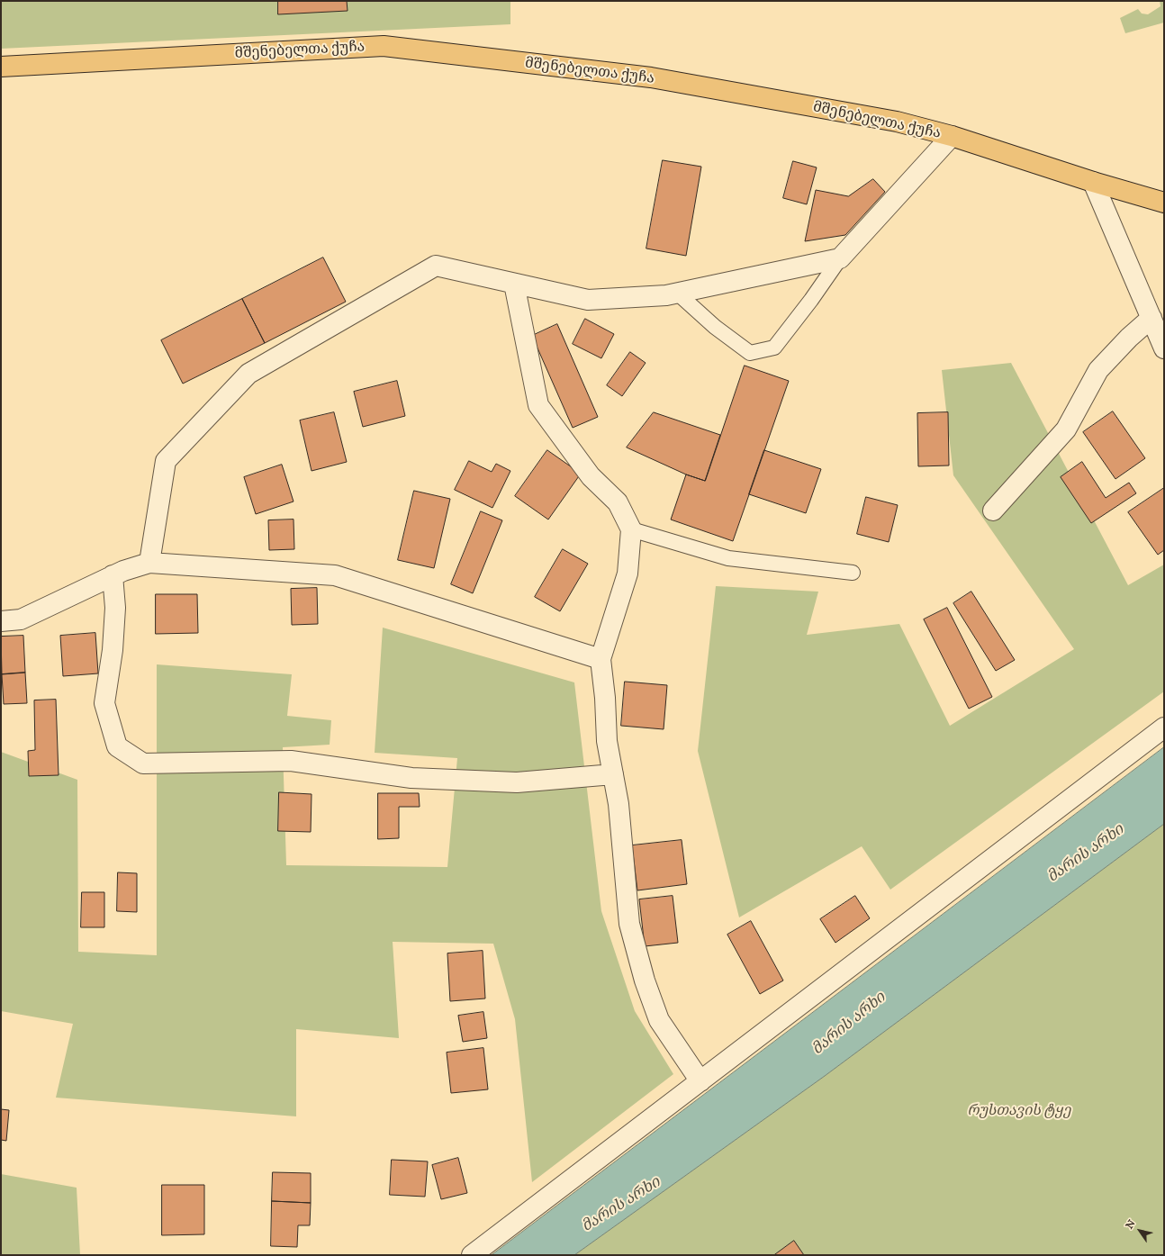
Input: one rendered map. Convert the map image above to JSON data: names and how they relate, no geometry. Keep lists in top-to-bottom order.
{
  "streets": {
    "main road": ["მშენებელთა ქუჩა"]
  },
  "water": ["მარის არხი"],
  "parks": ["რუსთავის ტყე"],
  "north": "top left"
}
